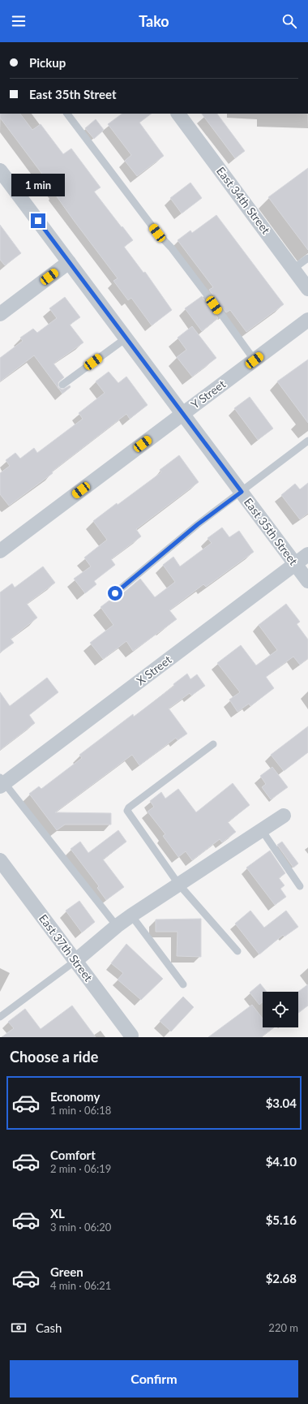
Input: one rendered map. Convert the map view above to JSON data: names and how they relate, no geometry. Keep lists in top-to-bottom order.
{
  "streets": {
    "street": [
      "East 34th Street",
      "Y Street",
      "East 35th Street",
      "X Street",
      "East 37th Street"
    ]
  },
  "crossings": [
    ["Y Street", "East 35th Street"],
    ["East 35th Street", "X Street"]
  ],
  "page": {
    "header": "Tako",
    "banner": ["Pickup", "East 35th Street"],
    "bubble": "1 min",
    "heading": "Choose a ride",
    "list": [
      {
        "name": "Economy",
        "note": "1 min · 06:18",
        "value": "$3.04"
      },
      {
        "name": "Comfort",
        "note": "2 min · 06:19",
        "value": "$4.10"
      },
      {
        "name": "XL",
        "note": "3 min · 06:20",
        "value": "$5.16"
      },
      {
        "name": "Green",
        "note": "4 min · 06:21",
        "value": "$2.68"
      }
    ],
    "pay": ["Cash", "220 m"],
    "buttons": "Confirm"
  }
}
